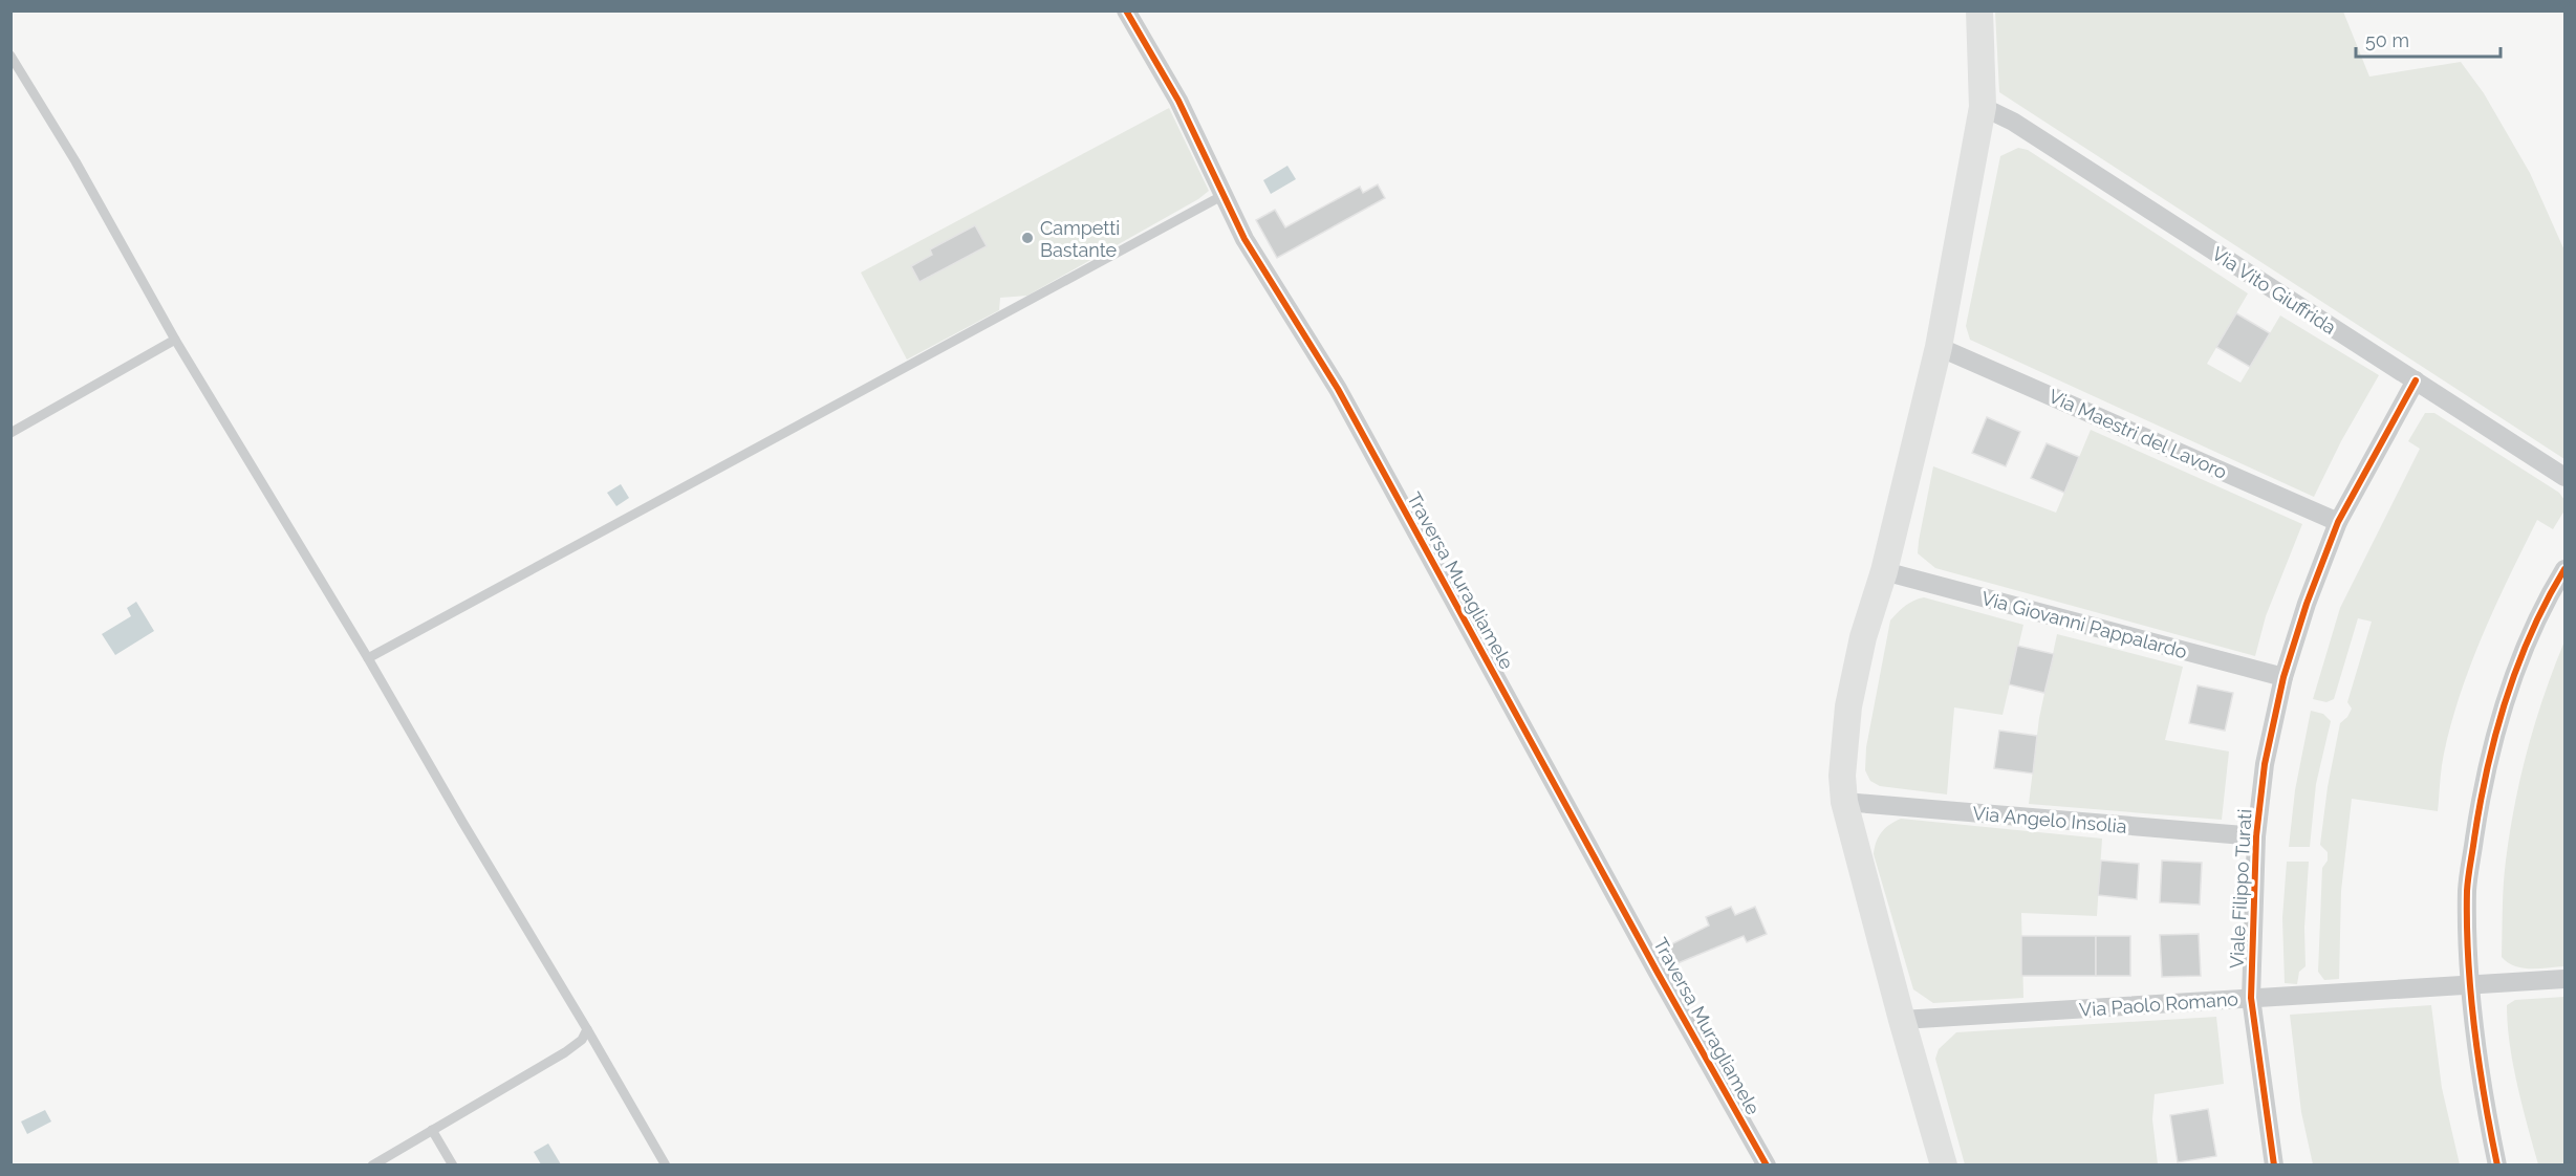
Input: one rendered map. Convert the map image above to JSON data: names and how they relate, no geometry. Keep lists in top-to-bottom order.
{
  "streets": {
    "street": [
      "Via Vito Giuffrida",
      "Via Maestri del Lavoro",
      "Traversa Muragliamele",
      "Via Giovanni Pappalardo",
      "Via Angelo Insolia",
      "Viale Filippo Turati",
      "Via Paolo Romano"
    ]
  },
  "crossings": [
    ["Via Vito Giuffrida", "Viale Filippo Turati"],
    ["Via Maestri del Lavoro", "Viale Filippo Turati"],
    ["Via Giovanni Pappalardo", "Viale Filippo Turati"],
    ["Via Angelo Insolia", "Viale Filippo Turati"],
    ["Viale Filippo Turati", "Via Paolo Romano"]
  ],
  "places": ["Campetti Bastante"],
  "scale_bar": "50 m"
}
